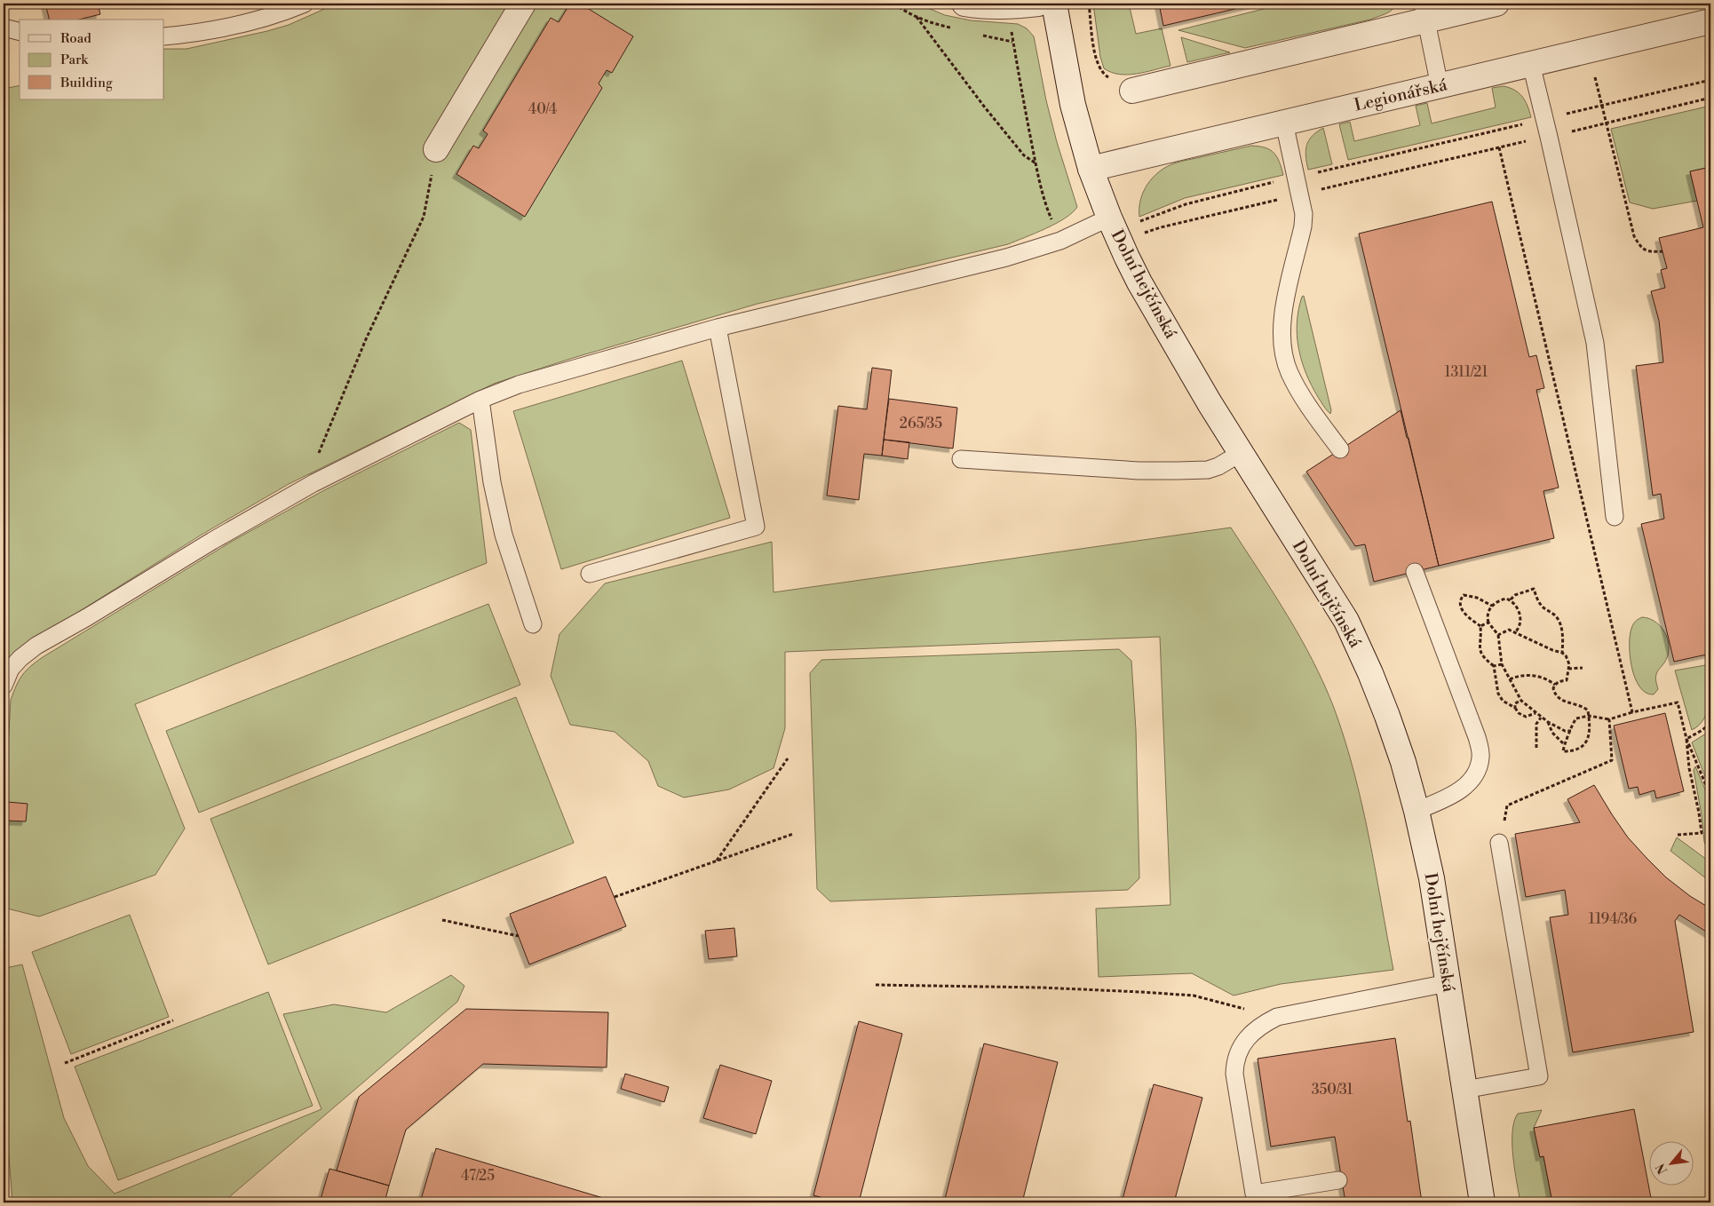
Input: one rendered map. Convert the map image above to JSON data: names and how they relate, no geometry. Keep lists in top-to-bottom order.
{
  "streets": {
    "main road": ["Legionářská", "Dolní hejčínská"]
  },
  "crossings": [
    ["Legionářská", "Dolní hejčínská"]
  ],
  "house_numbers": [
    "40/4",
    "1311/21",
    "265/35",
    "1194/36",
    "350/31",
    "47/25"
  ],
  "legend": ["Road", "Park", "Building"],
  "north": "bottom left"
}
